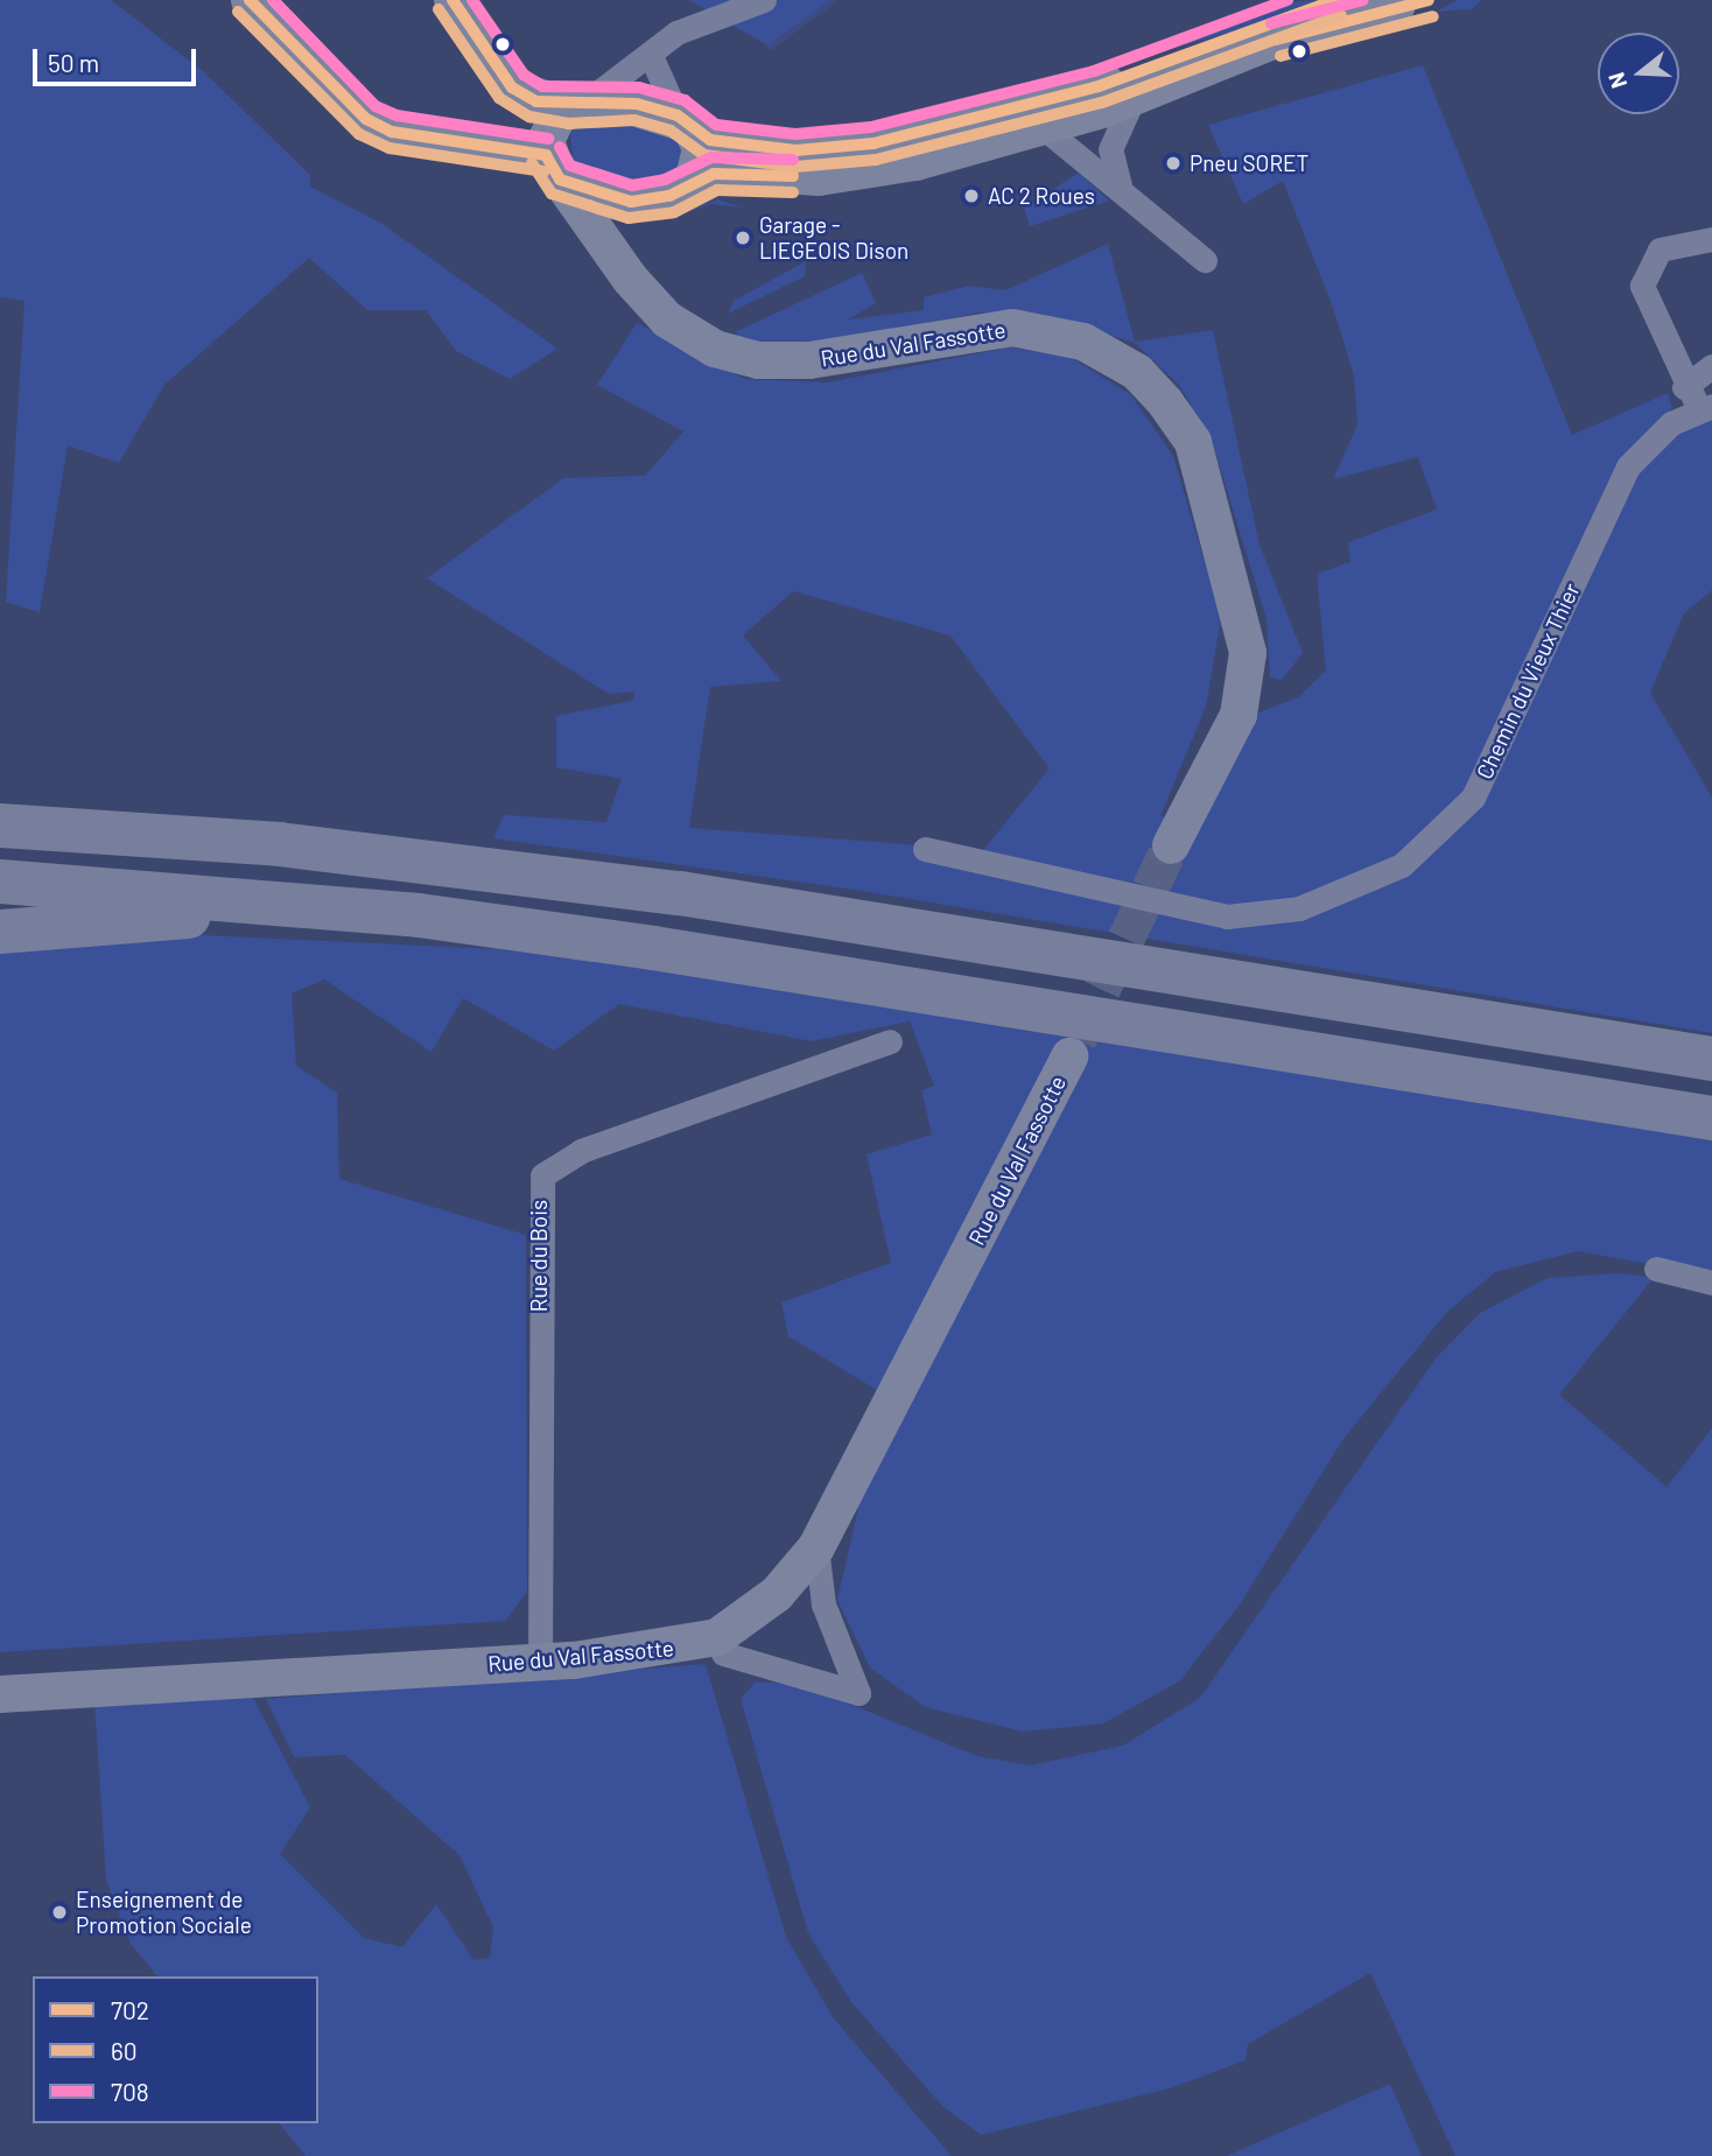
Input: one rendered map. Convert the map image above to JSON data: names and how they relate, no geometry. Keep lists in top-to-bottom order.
{
  "streets": {
    "street": ["Rue du Val Fassotte", "Chemin du Vieux Thier", "Rue du Bois"]
  },
  "crossings": [
    ["Rue du Val Fassotte", "Rue du Bois"]
  ],
  "places": [
    "Pneu SORET",
    "AC 2 Roues",
    "Garage - LIEGEOIS Dison",
    "Enseignement de Promotion Sociale"
  ],
  "lines": ["transit line 702", "transit line 708", "transit line 60"],
  "legend": ["702", "60", "708"],
  "scale_bar": "50 m",
  "north": "left"
}
